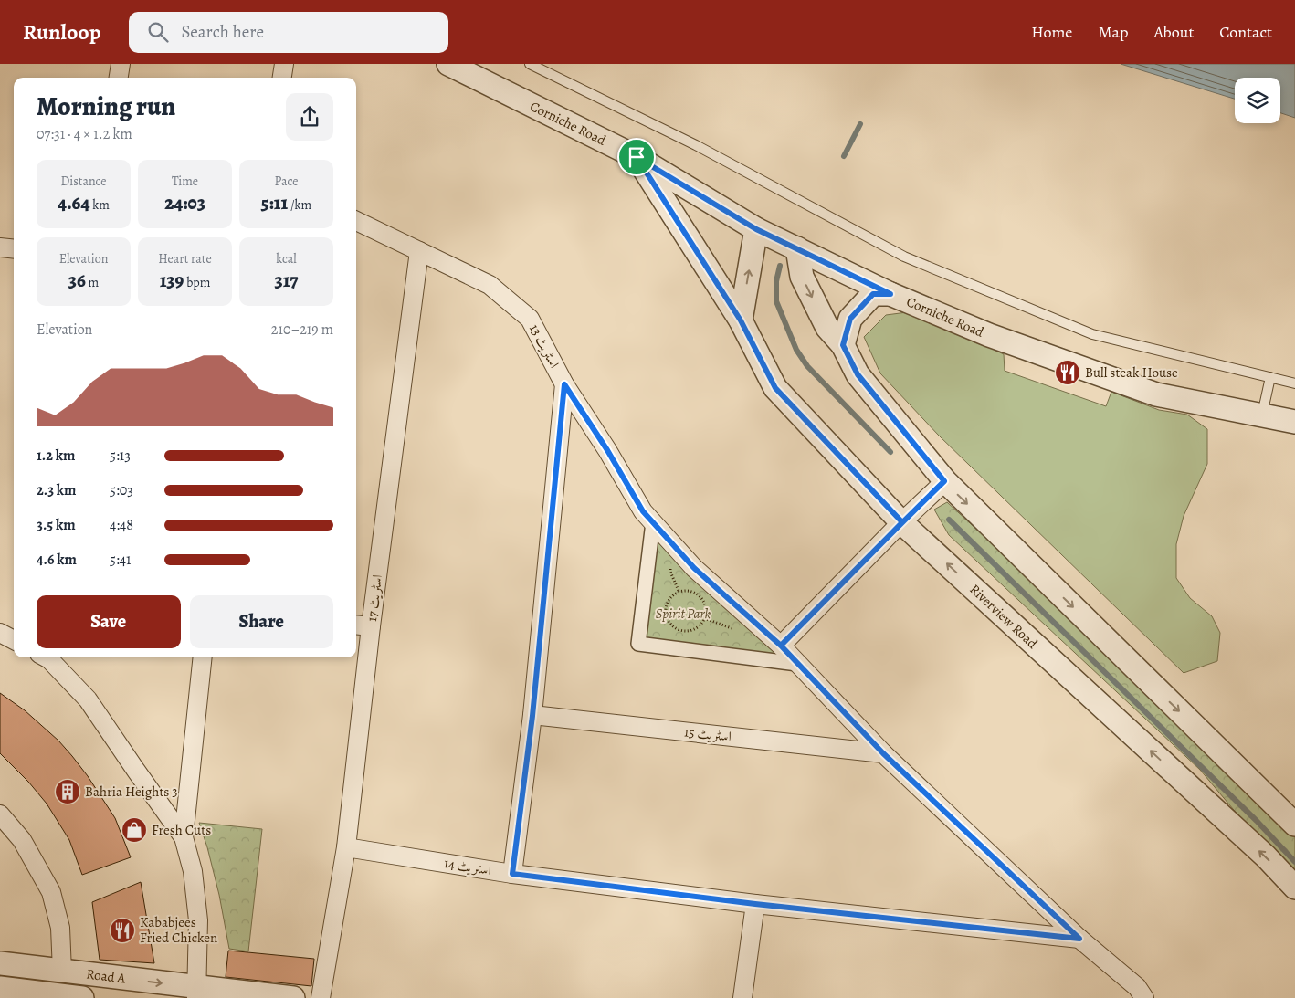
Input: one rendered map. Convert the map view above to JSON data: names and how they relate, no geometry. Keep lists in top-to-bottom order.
{
  "streets": {
    "street": [
      "Corniche Road",
      "اسٹریٹ 13",
      "اسٹریٹ 17",
      "Riverview Road",
      "اسٹریٹ 15",
      "اسٹریٹ 14",
      "Road A"
    ]
  },
  "crossings": [
    ["Corniche Road", "Riverview Road"],
    ["اسٹریٹ 13", "اسٹریٹ 17"],
    ["اسٹریٹ 13", "اسٹریٹ 15"],
    ["اسٹریٹ 13", "اسٹریٹ 14"],
    ["اسٹریٹ 17", "اسٹریٹ 14"]
  ],
  "one_way": ["Road A"],
  "parks": ["Spirit Park"],
  "places": {
    "restaurant": ["Bull steak House", "Kababjees Fried Chicken"],
    "building": ["Bahria Heights 3"],
    "shop": ["Fresh Cuts"]
  },
  "page": {
    "header": "Runloop",
    "search": "Search here",
    "nav": [
      "Home",
      "Map",
      "About",
      "Contact"
    ],
    "heading": ["Morning run", "07:31 · 4 × 1.2 km"],
    "stats": [
      ["Distance", "4.64 km"],
      ["Time", "24:03"],
      ["Pace", "5:11 /km"],
      ["Elevation", "36 m"],
      ["Heart rate", "139 bpm"],
      ["kcal", "317"]
    ],
    "chart": ["Elevation", "210–219 m"],
    "list": [
      {
        "name": "1.2 km",
        "note": "5:13"
      },
      {
        "name": "2.3 km",
        "note": "5:03"
      },
      {
        "name": "3.5 km",
        "note": "4:48"
      },
      {
        "name": "4.6 km",
        "note": "5:41"
      }
    ],
    "buttons": ["Save", "Share"]
  }
}
